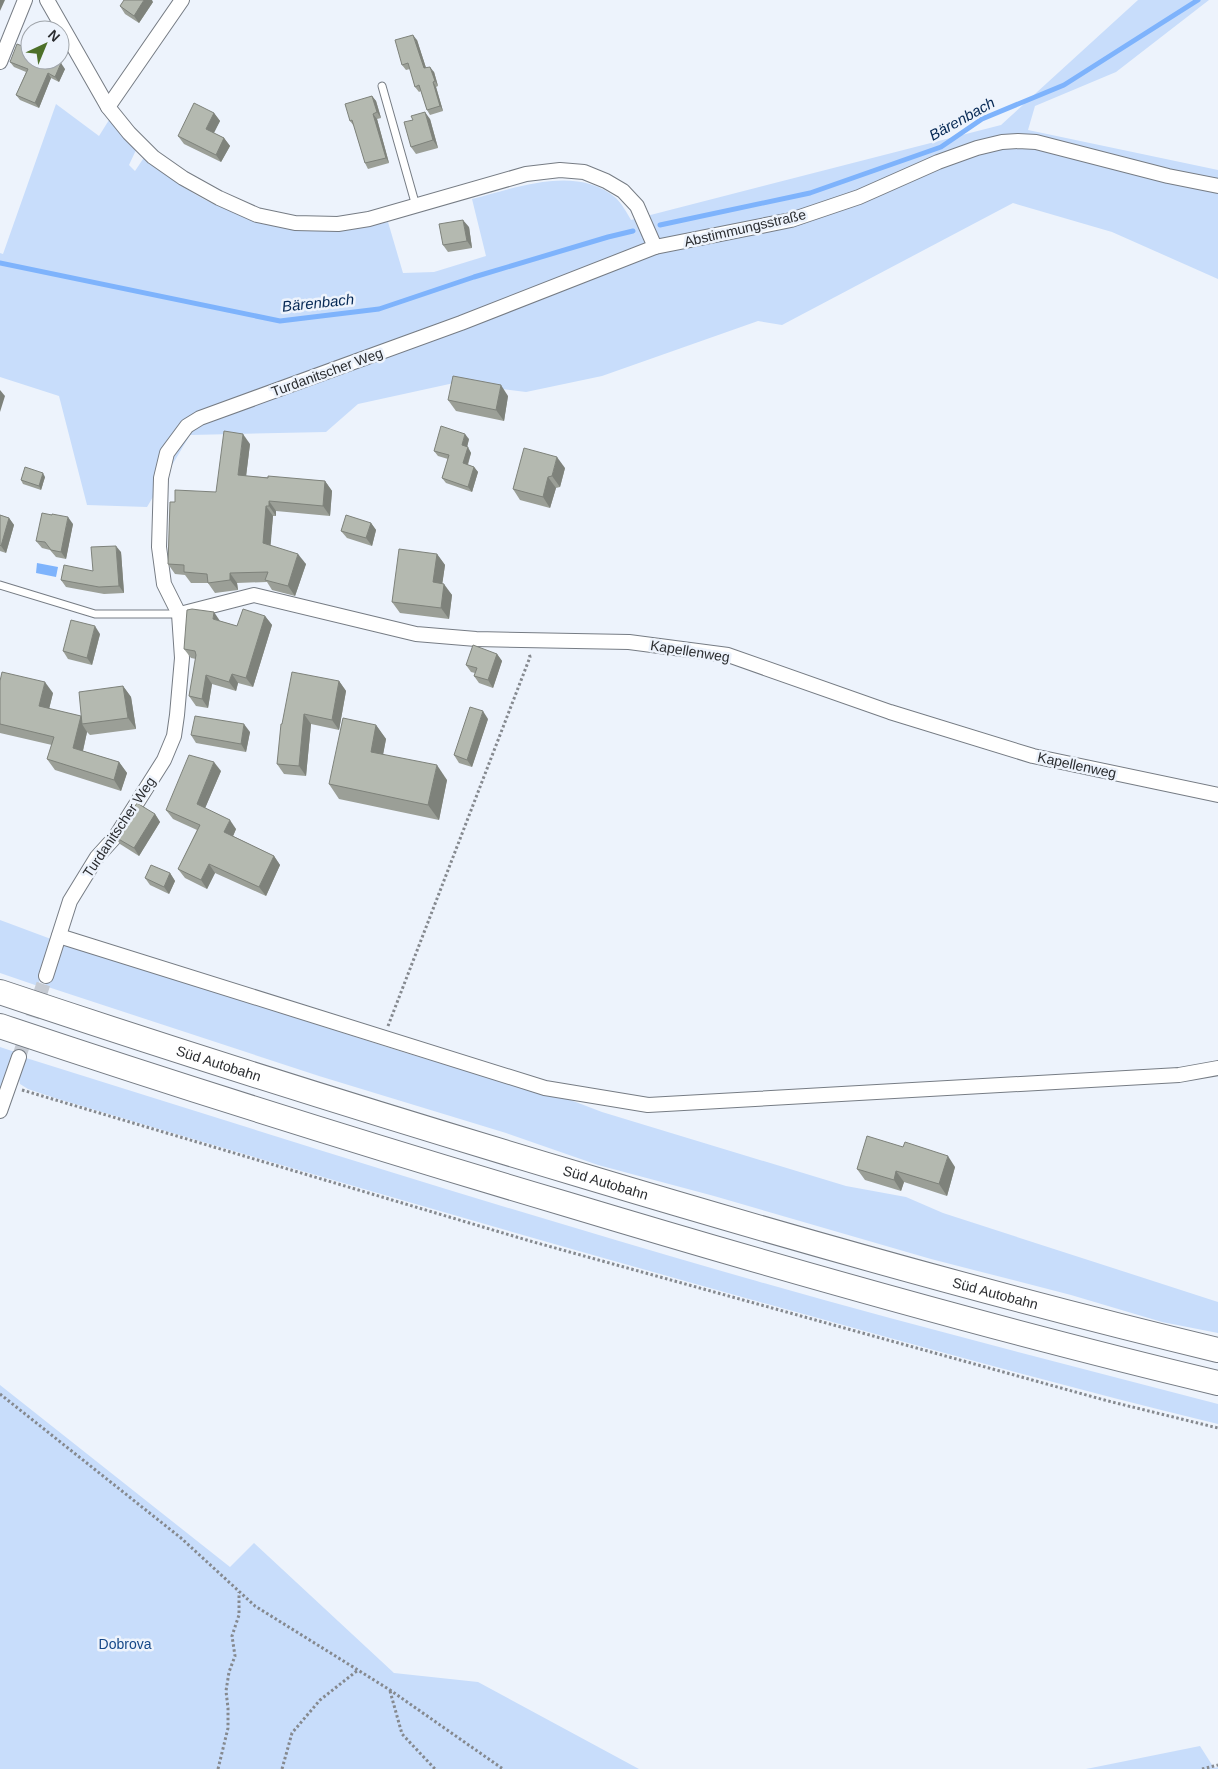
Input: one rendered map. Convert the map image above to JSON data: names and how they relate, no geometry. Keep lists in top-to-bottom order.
{
  "streets": {
    "highway": ["Süd Autobahn"],
    "street": ["Abstimmungsstraße", "Turdanitscher Weg", "Kapellenweg"]
  },
  "crossings": [
    ["Abstimmungsstraße", "Turdanitscher Weg"],
    ["Turdanitscher Weg", "Kapellenweg"]
  ],
  "water": ["Bärenbach"],
  "parks": ["Dobrova"],
  "north": "top right"
}
